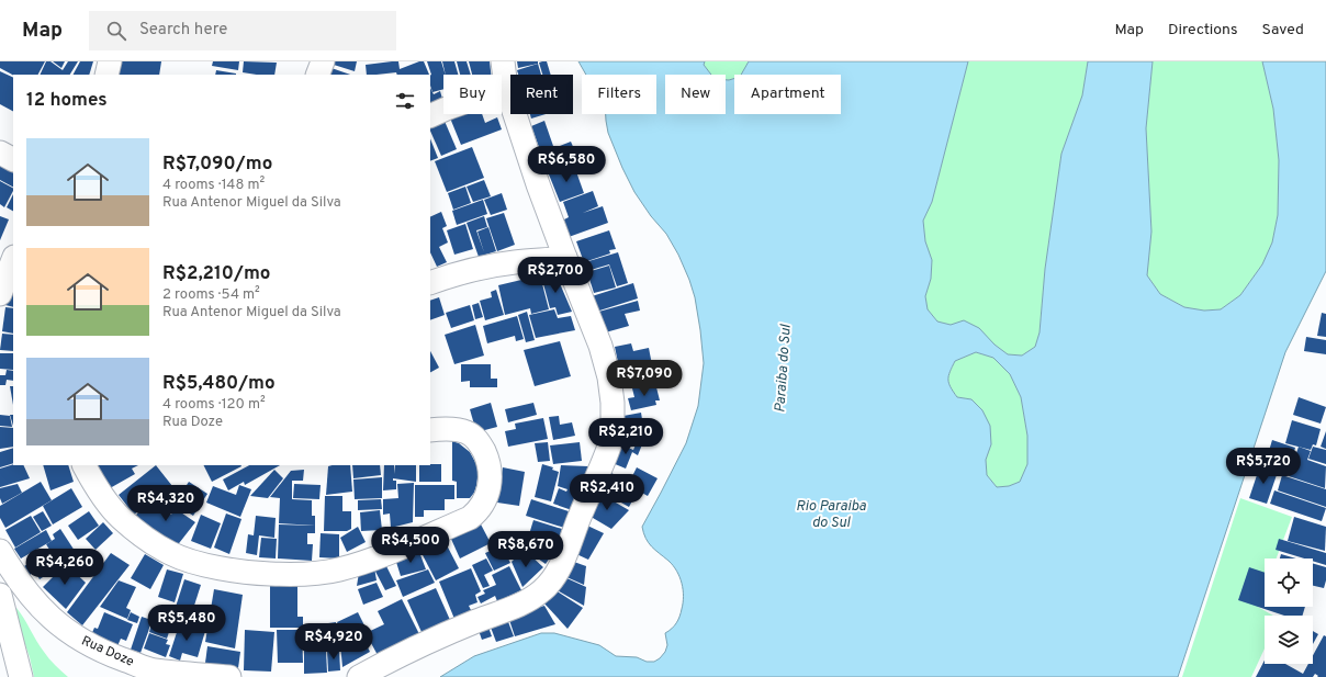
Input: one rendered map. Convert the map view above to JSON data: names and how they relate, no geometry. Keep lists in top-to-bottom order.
{
  "streets": {
    "street": ["Rua Doze"]
  },
  "water": ["Paraiba do Sul", "Rio Paraiba do Sul"],
  "page": {
    "header": "Map",
    "search": "Search here",
    "nav": ["Map", "Directions", "Saved"],
    "chip": [
      "Buy",
      "Rent",
      "Filters",
      "New",
      "Apartment"
    ],
    "heading": "12 homes",
    "list": [
      {
        "name": "R$7,090/mo",
        "note": "4 rooms · 148 m² · Rua Antenor Miguel da Silva"
      },
      {
        "name": "R$2,210/mo",
        "note": "2 rooms · 54 m² · Rua Antenor Miguel da Silva"
      },
      {
        "name": "R$5,480/mo",
        "note": "4 rooms · 120 m² · Rua Doze"
      }
    ],
    "price": [
      "R$6,580",
      "R$2,700",
      "R$7,090",
      "R$2,210",
      "R$5,720",
      "R$2,410",
      "R$4,320",
      "R$4,500",
      "R$8,670",
      "R$4,260",
      "R$5,480",
      "R$4,920"
    ]
  }
}
